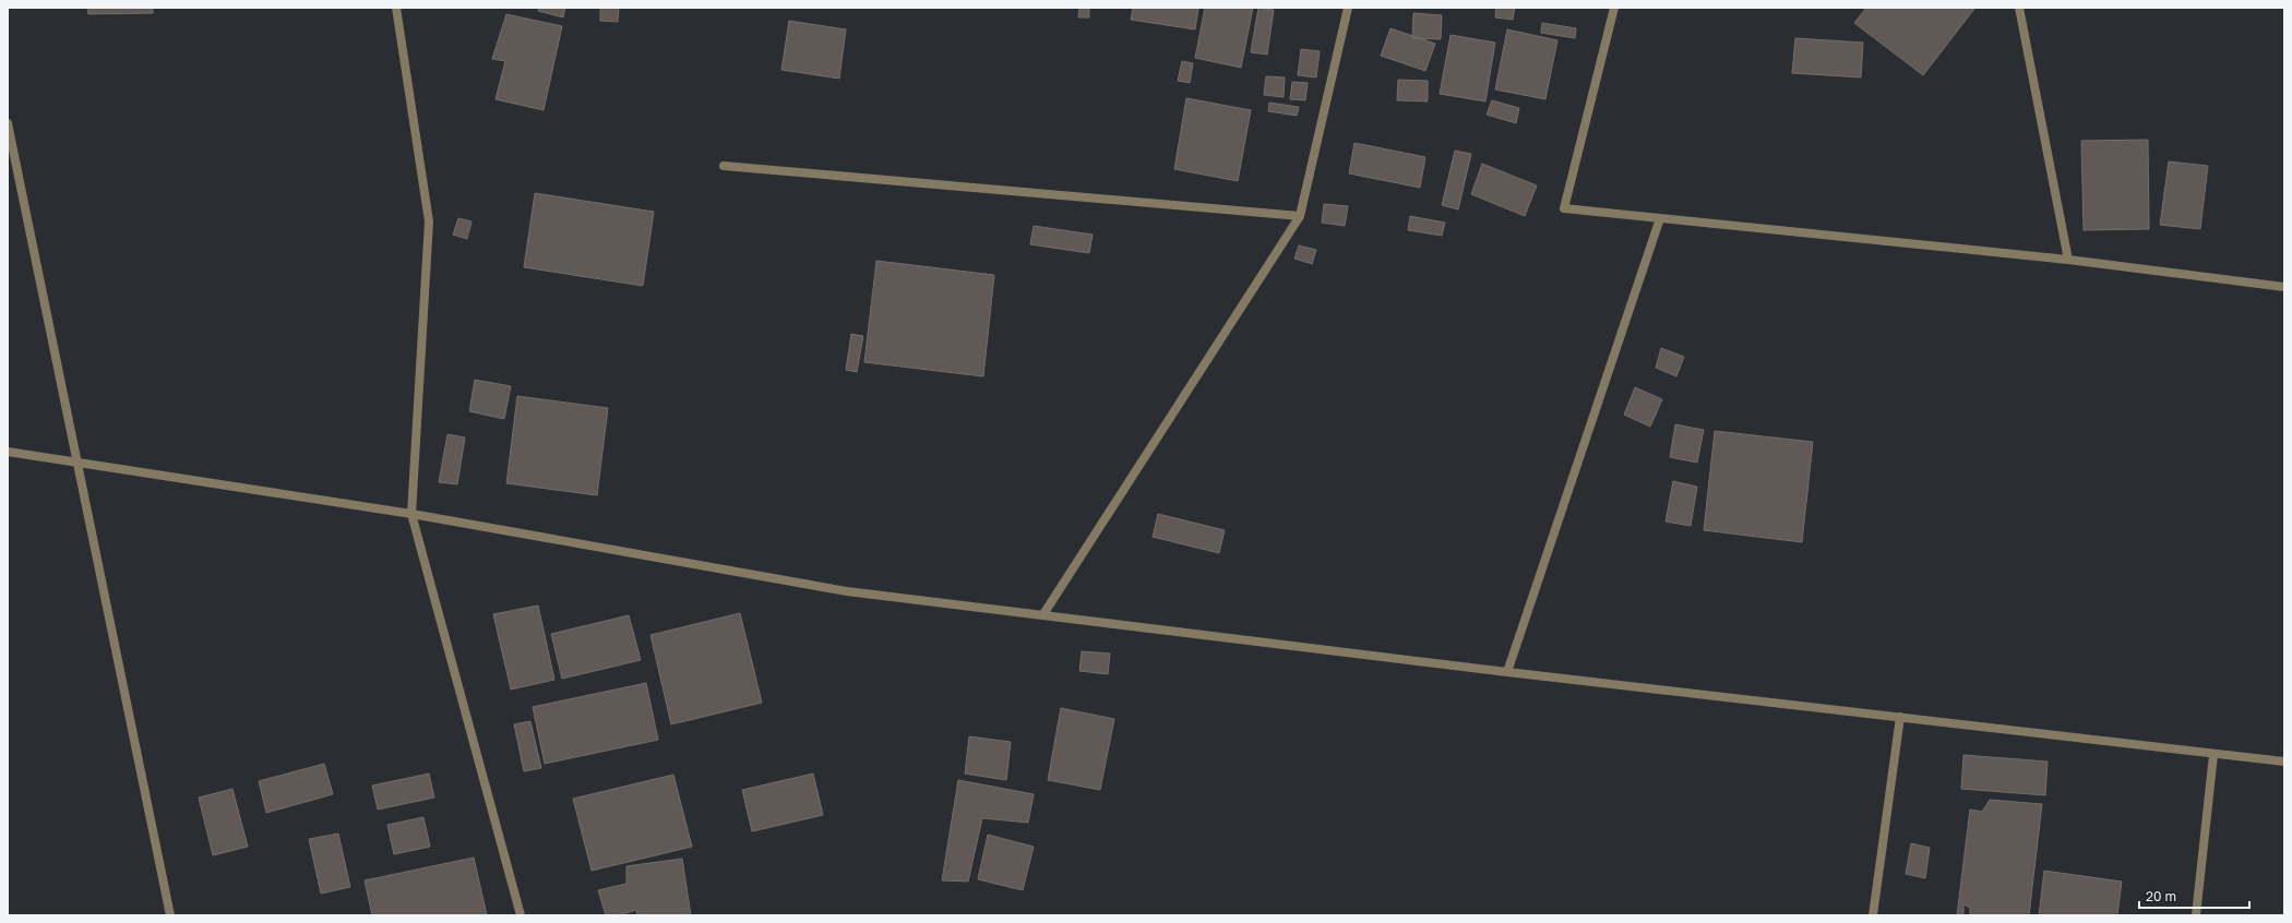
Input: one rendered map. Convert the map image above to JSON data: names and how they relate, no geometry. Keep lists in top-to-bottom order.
{
  "scale_bar": "20 m"
}
